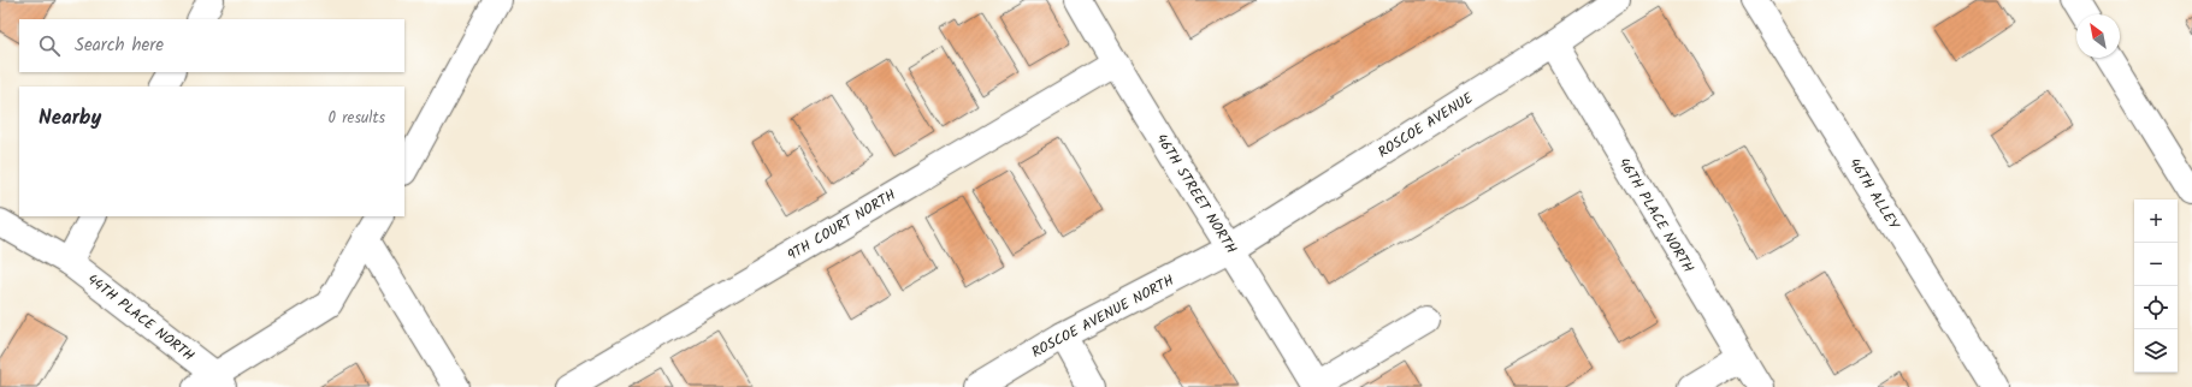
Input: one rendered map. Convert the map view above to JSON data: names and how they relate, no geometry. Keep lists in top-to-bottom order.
{
  "streets": {
    "street": [
      "ROSCOE AVENUE",
      "46TH STREET NORTH",
      "46TH ALLEY",
      "46TH PLACE NORTH",
      "9TH COURT NORTH",
      "ROSCOE AVENUE NORTH",
      "44TH PLACE NORTH"
    ]
  },
  "crossings": [
    ["ROSCOE AVENUE", "46TH STREET NORTH"],
    ["ROSCOE AVENUE", "46TH PLACE NORTH"],
    ["ROSCOE AVENUE", "ROSCOE AVENUE NORTH"],
    ["46TH STREET NORTH", "9TH COURT NORTH"],
    ["46TH STREET NORTH", "ROSCOE AVENUE NORTH"]
  ],
  "north": "top left",
  "page": {
    "search": "Search here",
    "heading": ["Nearby", "0 results"],
    "map_buttons": ["+", "−"]
  }
}
